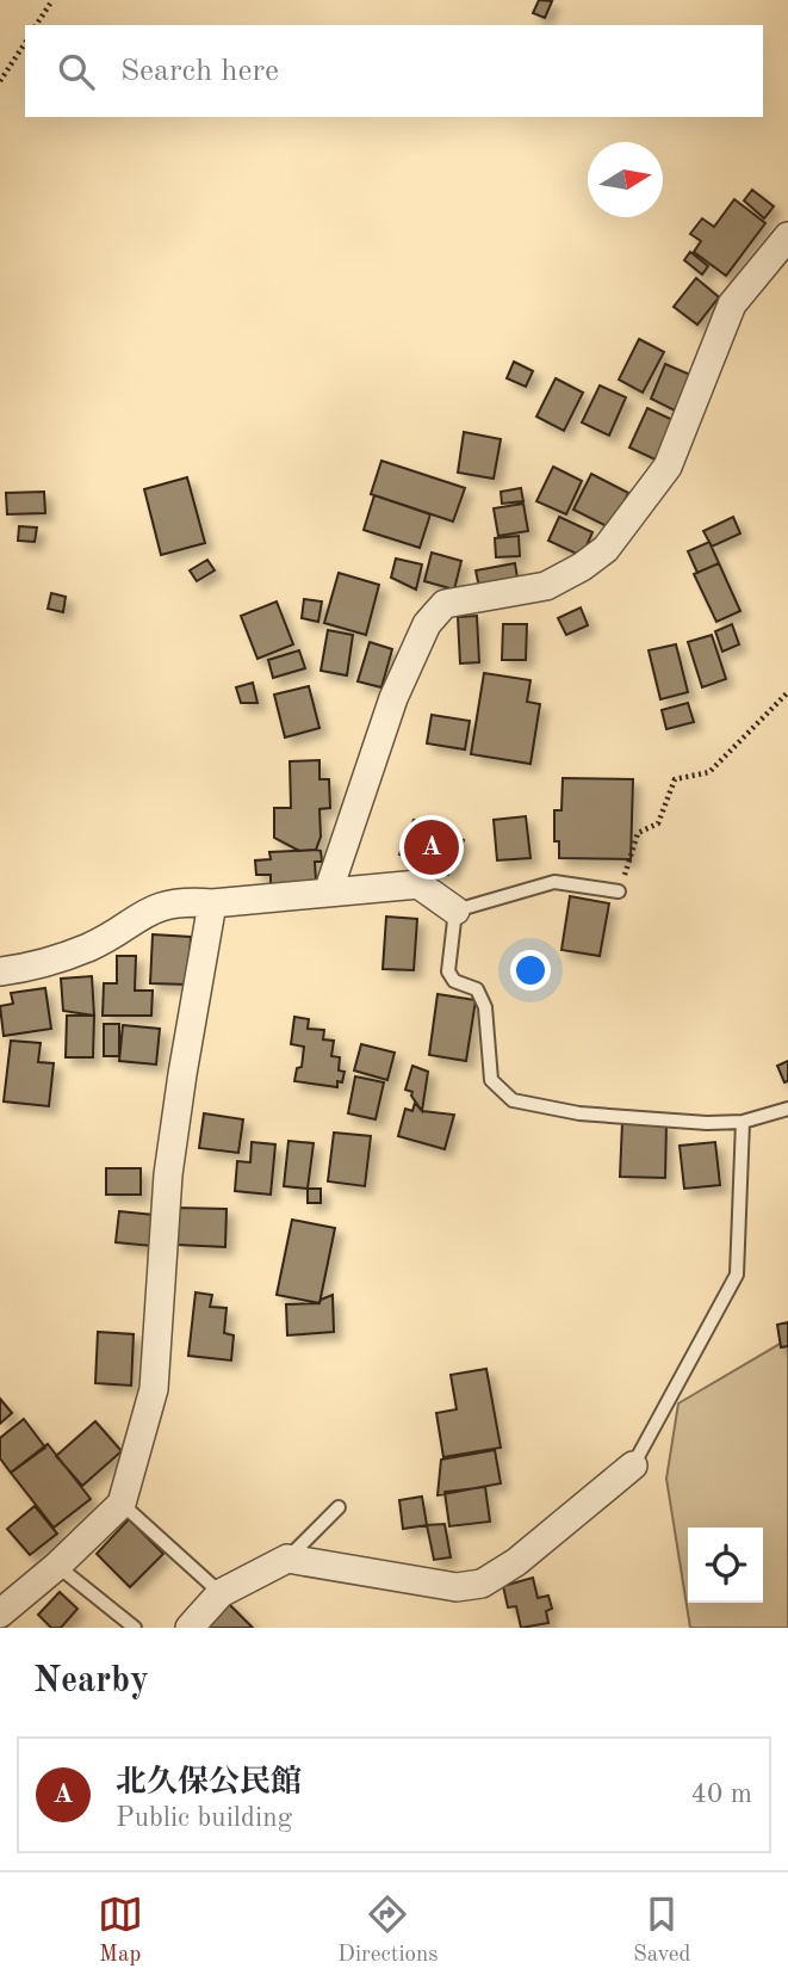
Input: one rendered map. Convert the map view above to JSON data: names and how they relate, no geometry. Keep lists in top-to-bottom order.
{
  "north": "right",
  "page": {
    "search": "Search here",
    "pins": "A",
    "heading": "Nearby",
    "list": [
      {
        "mark": "A",
        "name": "北久保公民館",
        "note": "Public building",
        "value": "40 m"
      }
    ],
    "nav": ["Map", "Directions", "Saved"]
  }
}
